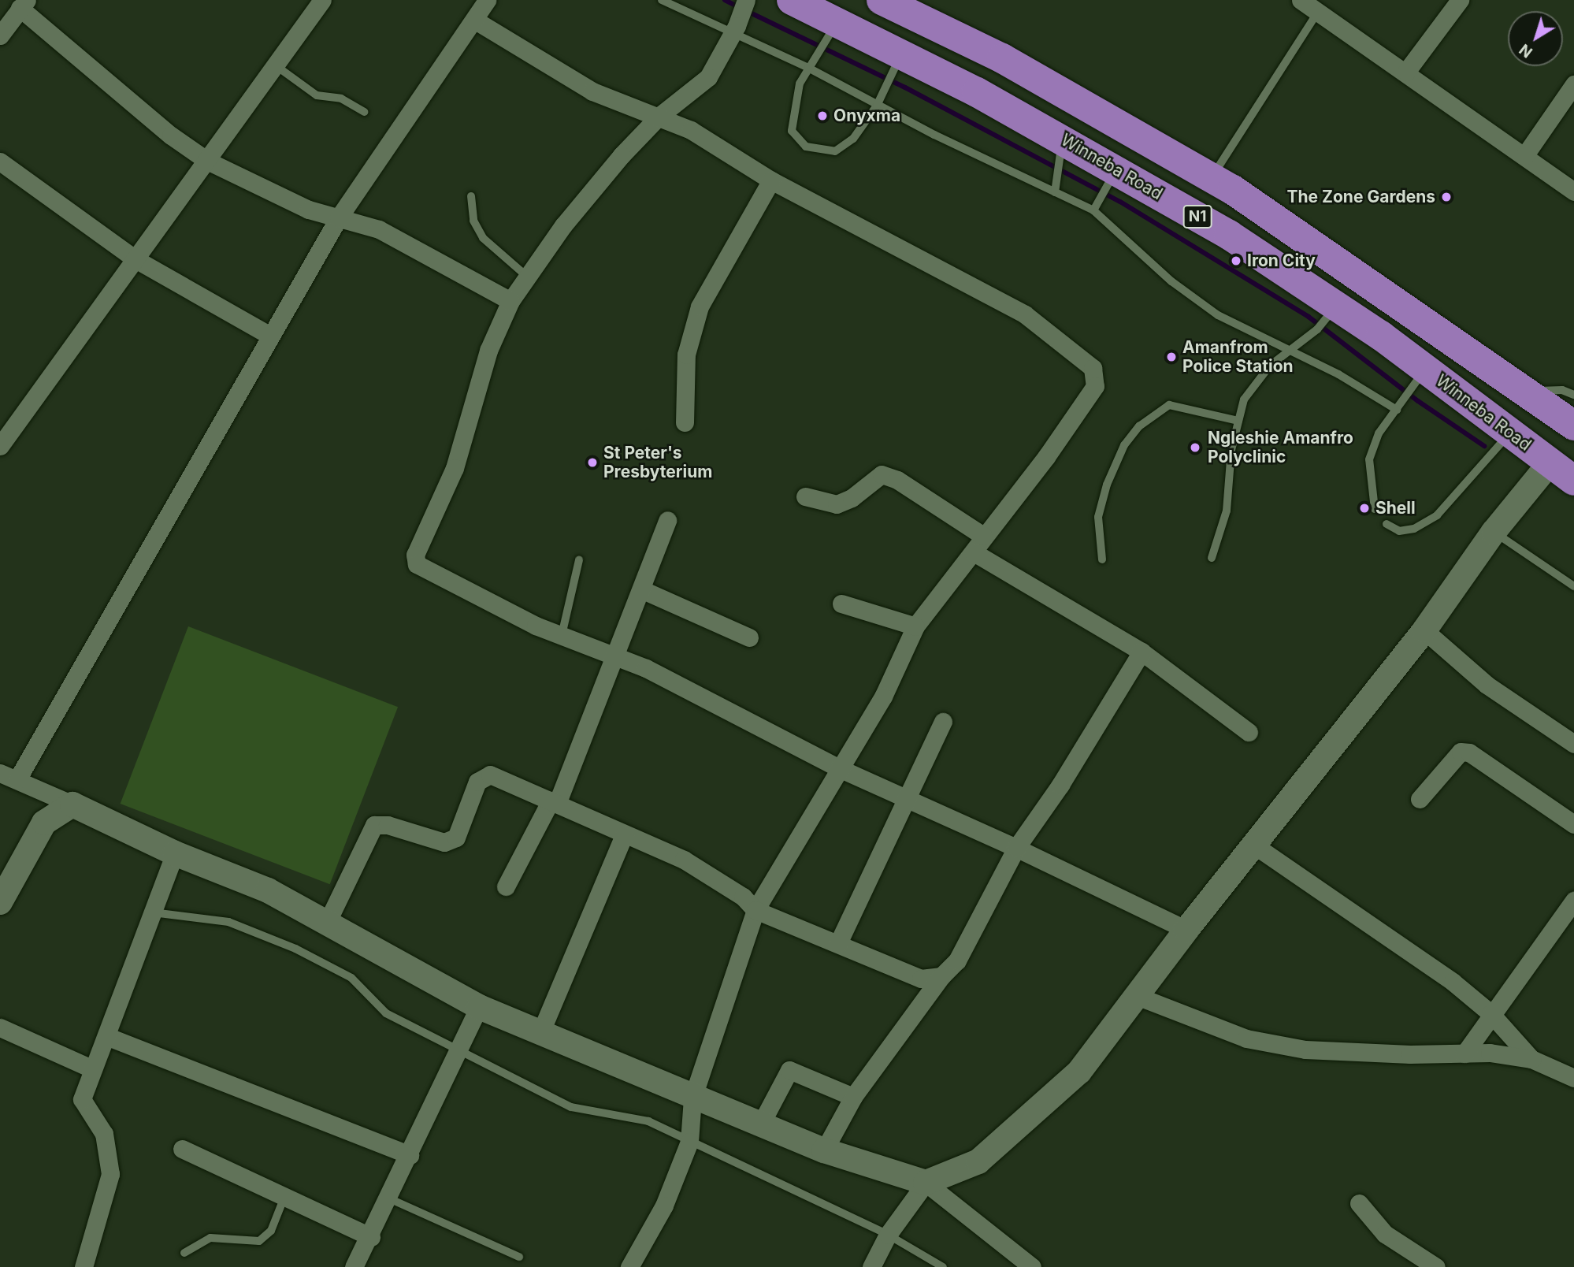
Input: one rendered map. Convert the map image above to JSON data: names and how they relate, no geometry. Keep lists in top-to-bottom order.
{
  "streets": {
    "highway": ["Winneba Road", "N1"]
  },
  "places": [
    "Onyxma",
    "The Zone Gardens",
    "Iron City",
    "Amanfrom Police Station",
    "Ngleshie Amanfro Polyclinic",
    "St Peter's Presbyterium",
    "Shell"
  ],
  "north": "bottom left"
}
